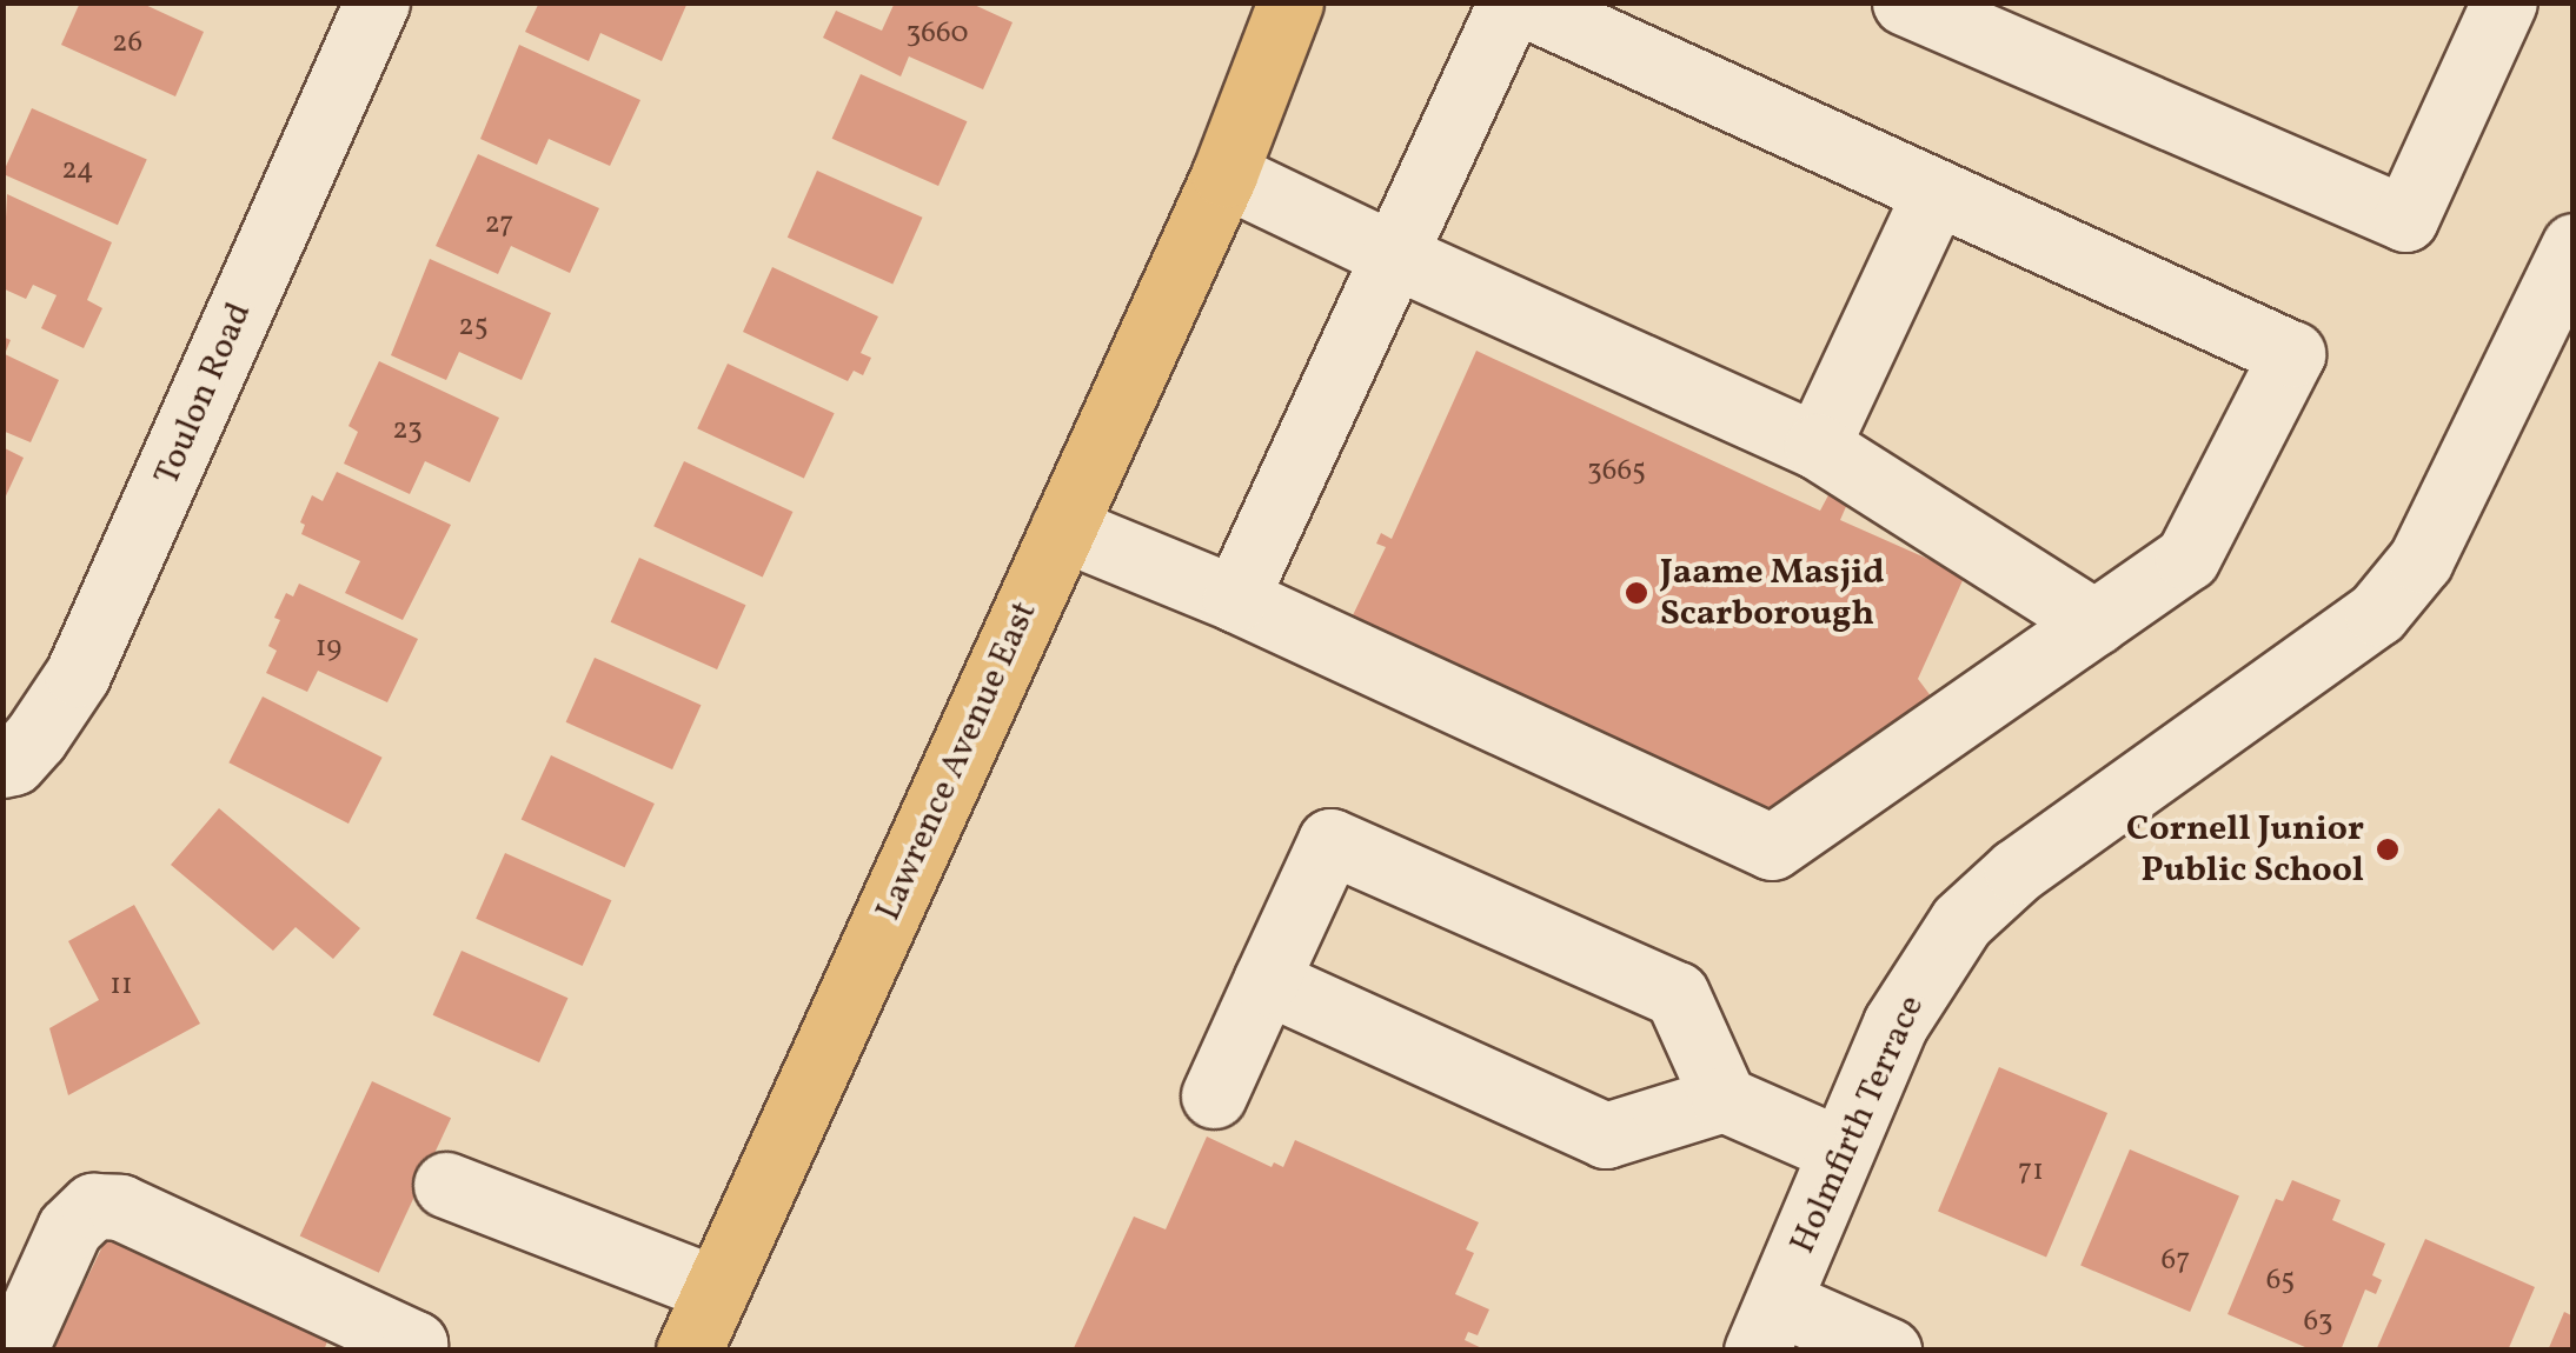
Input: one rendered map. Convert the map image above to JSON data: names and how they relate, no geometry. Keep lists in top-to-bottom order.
{
  "streets": {
    "main road": ["Lawrence Avenue East"],
    "street": ["Toulon Road", "Holmfirth Terrace"]
  },
  "places": ["Jaame Masjid Scarborough", "Cornell Junior Public School"],
  "house_numbers": [
    "3660",
    "26",
    "24",
    "27",
    "25",
    "23",
    "3665",
    "19",
    "11",
    "71",
    "67",
    "65",
    "63"
  ]
}
